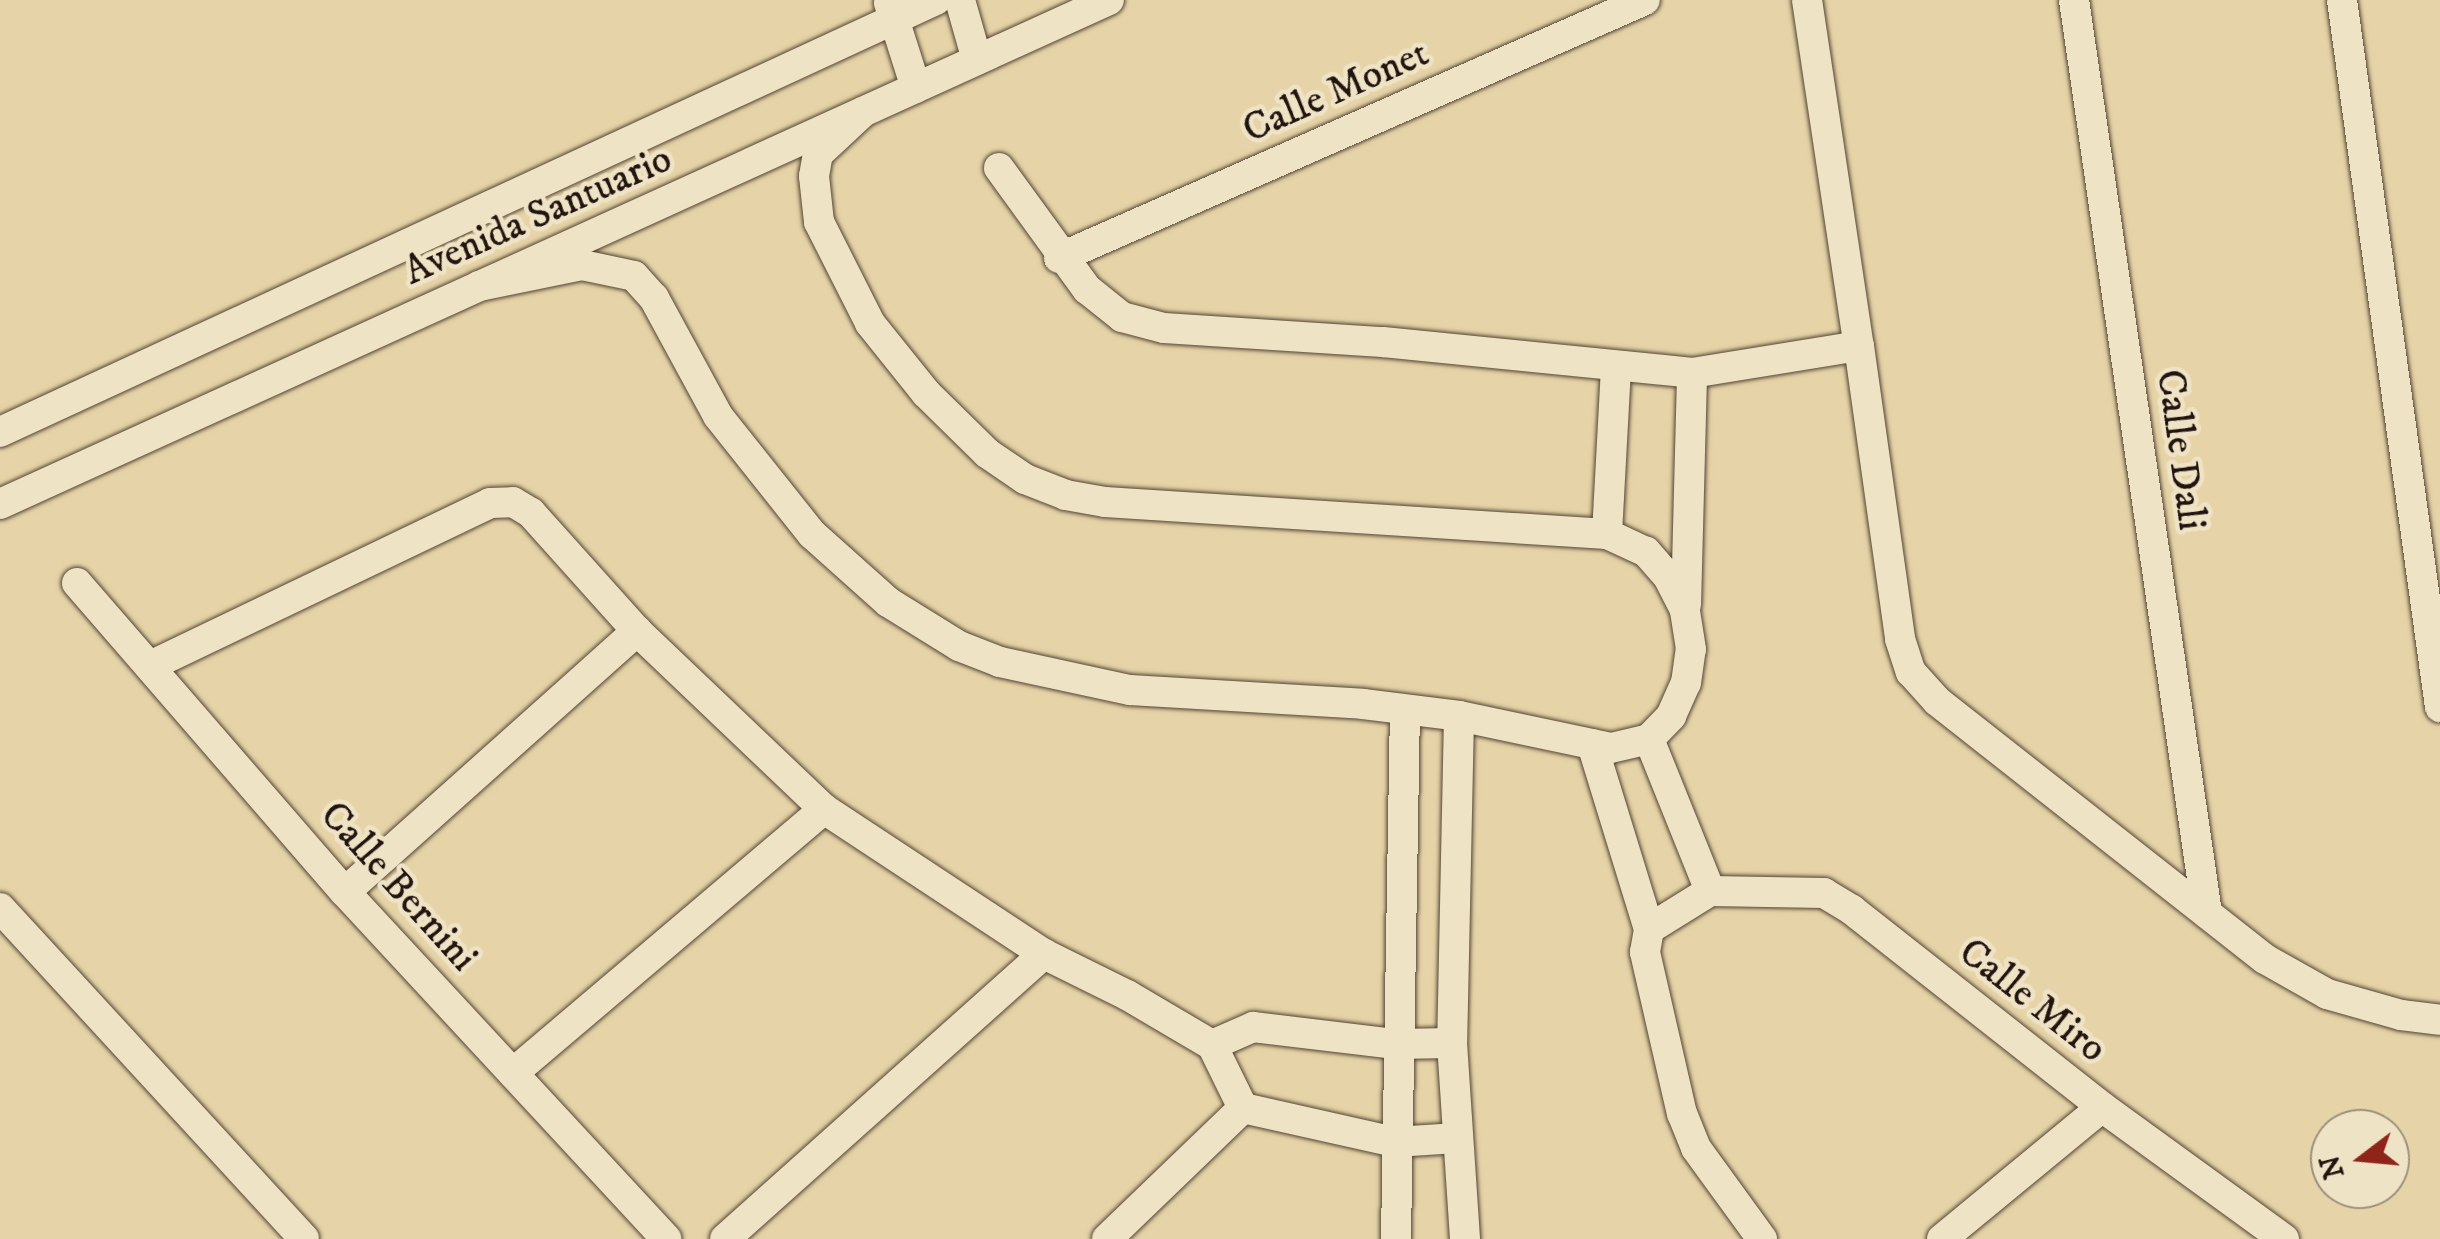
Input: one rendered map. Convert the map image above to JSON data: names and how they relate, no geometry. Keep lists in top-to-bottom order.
{
  "streets": {
    "street": [
      "Calle Monet",
      "Avenida Santuario",
      "Calle Dali",
      "Calle Bernini",
      "Calle Miro"
    ]
  },
  "north": "left"
}
